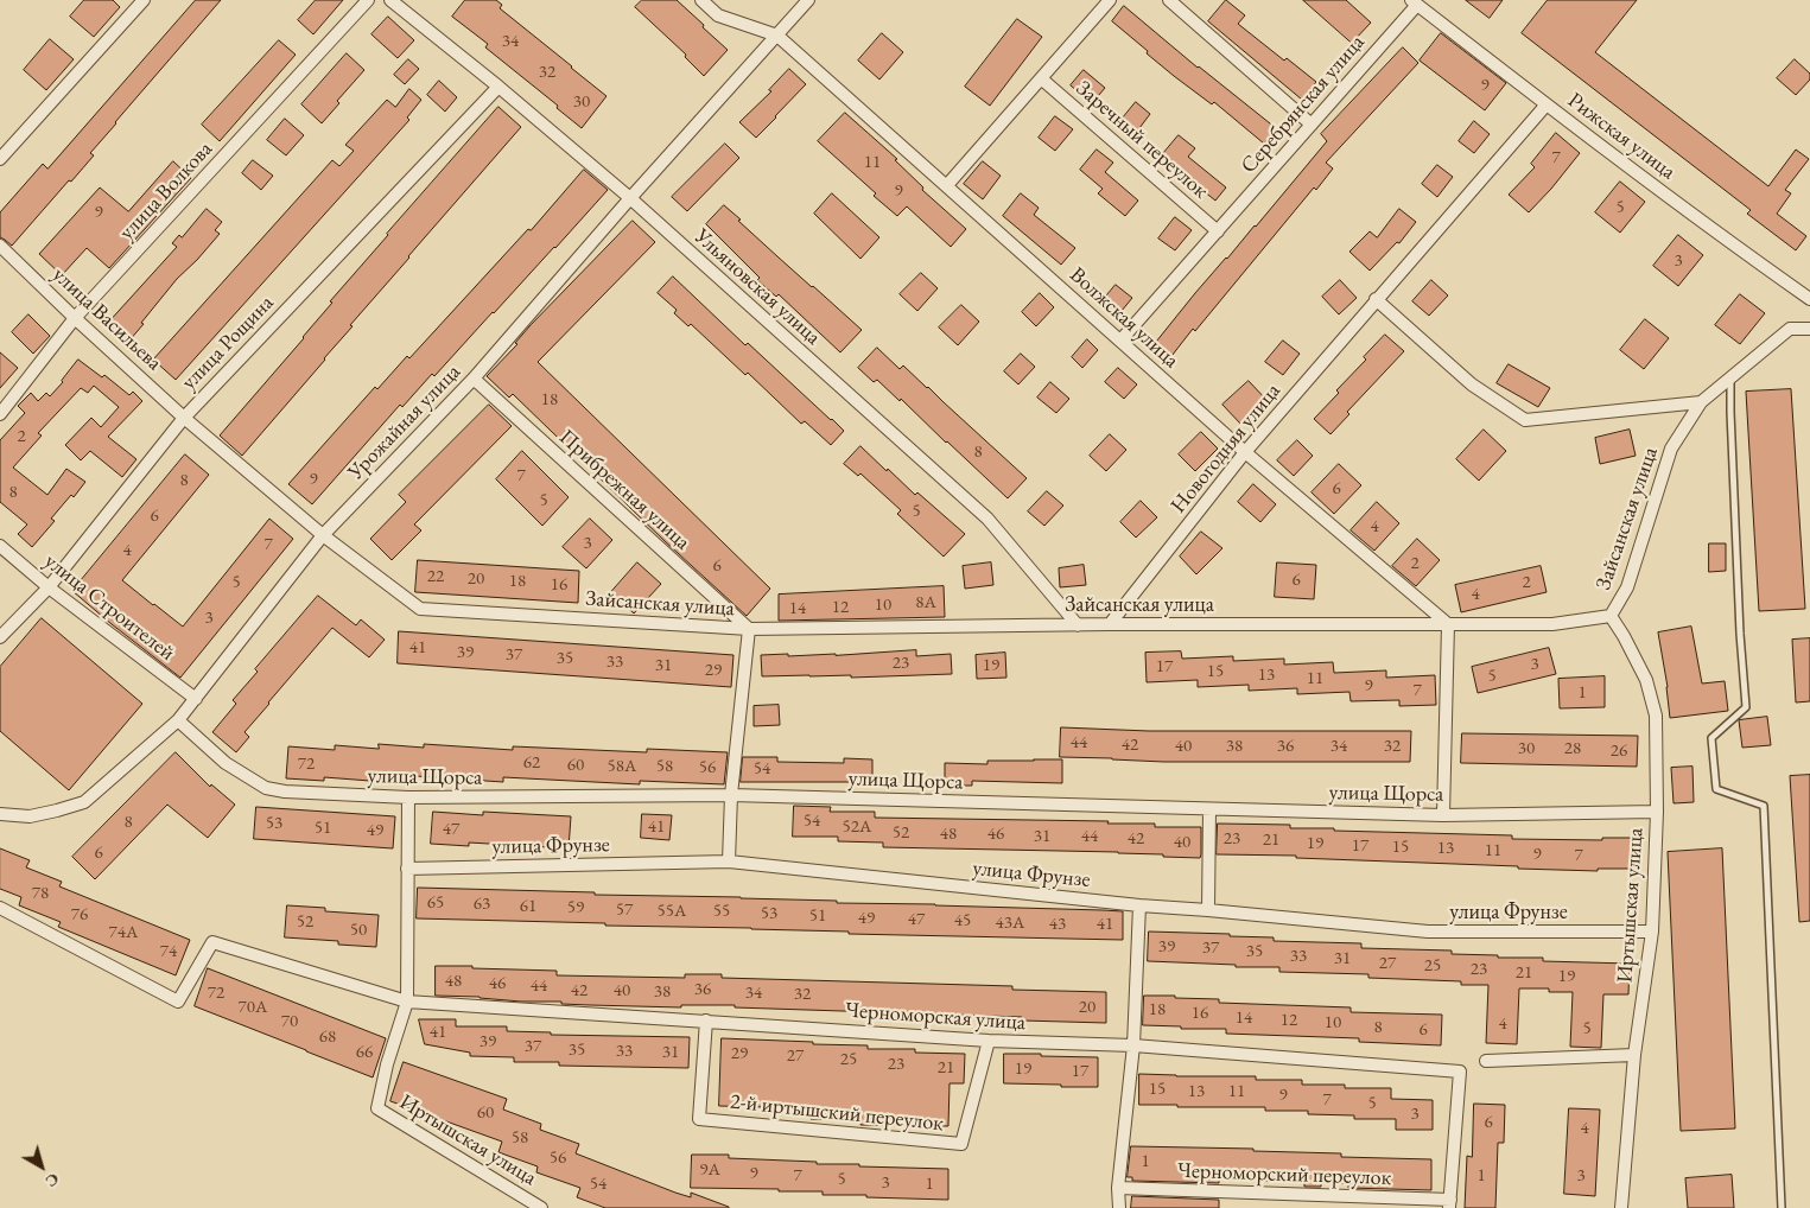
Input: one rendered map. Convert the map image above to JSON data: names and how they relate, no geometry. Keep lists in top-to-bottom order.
{
  "streets": {
    "street": [
      "Серебрянская улица",
      "Рижская улица",
      "Заречный переулок",
      "улица Волкова",
      "Ульяновская улица",
      "Волжская улица",
      "улица Васильева",
      "улица Рощина",
      "Урожайная улица",
      "Новогодняя улица",
      "Прибрежная улица",
      "Зайсанская улица",
      "улица Строителей",
      "улица Щорса",
      "улица Фрунзе",
      "Иртышская улица",
      "Черноморская улица",
      "2-й иртышский переулок",
      "Черноморский переулок"
    ]
  },
  "crossings": [
    ["Серебрянская улица", "Рижская улица"],
    ["Серебрянская улица", "Заречный переулок"],
    ["Серебрянская улица", "Волжская улица"],
    ["Рижская улица", "Новогодняя улица"],
    ["улица Волкова", "улица Васильева"],
    ["Ульяновская улица", "улица Рощина"],
    ["Ульяновская улица", "Урожайная улица"],
    ["Ульяновская улица", "Зайсанская улица"],
    ["Волжская улица", "Урожайная улица"],
    ["Волжская улица", "Новогодняя улица"],
    ["Волжская улица", "Зайсанская улица"],
    ["улица Васильева", "улица Рощина"],
    ["улица Васильева", "Урожайная улица"],
    ["улица Васильева", "Зайсанская улица"],
    ["улица Рощина", "улица Строителей"],
    ["Урожайная улица", "Прибрежная улица"],
    ["Урожайная улица", "Зайсанская улица"],
    ["Урожайная улица", "улица Строителей"],
    ["Урожайная улица", "улица Щорса"],
    ["Новогодняя улица", "Зайсанская улица"],
    ["Прибрежная улица", "Зайсанская улица"],
    ["Зайсанская улица", "Иртышская улица"],
    ["улица Щорса", "Иртышская улица"],
    ["улица Фрунзе", "Иртышская улица"],
    ["Иртышская улица", "Черноморская улица"],
    ["Черноморская улица", "2-й иртышский переулок"],
    ["Черноморская улица", "Черноморский переулок"]
  ],
  "house_numbers": [
    "34",
    "32",
    "9",
    "30",
    "7",
    "11",
    "9",
    "5",
    "9",
    "3",
    "18",
    "2",
    "8",
    "7",
    "9",
    "8",
    "6",
    "8",
    "5",
    "5",
    "6",
    "4",
    "3",
    "7",
    "4",
    "2",
    "6",
    "22",
    "20",
    "6",
    "18",
    "5",
    "2",
    "16",
    "4",
    "8А",
    "10",
    "12",
    "14",
    "3",
    "41",
    "39",
    "37",
    "35",
    "33",
    "23",
    "3",
    "31",
    "19",
    "17",
    "29",
    "15",
    "13",
    "5",
    "11",
    "9",
    "7",
    "1",
    "44",
    "42",
    "40",
    "38",
    "36",
    "34",
    "32",
    "30",
    "28",
    "26",
    "62",
    "72",
    "60",
    "58А",
    "58",
    "56",
    "54",
    "54",
    "8",
    "53",
    "41",
    "52А",
    "51",
    "47",
    "49",
    "52",
    "48",
    "46",
    "31",
    "44",
    "42",
    "23",
    "21",
    "40",
    "19",
    "17",
    "15",
    "13",
    "11",
    "6",
    "9",
    "7",
    "78",
    "65",
    "63",
    "61",
    "59",
    "57",
    "55А",
    "55",
    "53",
    "76",
    "51",
    "49",
    "47",
    "45",
    "52",
    "43А",
    "43",
    "41",
    "50",
    "74А",
    "39",
    "37",
    "74",
    "35",
    "33",
    "31",
    "27",
    "25",
    "23",
    "21",
    "19",
    "48",
    "46",
    "44",
    "36",
    "42",
    "40",
    "38",
    "72",
    "34",
    "32",
    "70А",
    "20",
    "18",
    "16",
    "14",
    "12",
    "70",
    "10",
    "4",
    "8",
    "5",
    "6",
    "41",
    "68",
    "39",
    "37",
    "35",
    "33",
    "66",
    "31",
    "29",
    "27",
    "25",
    "23",
    "21",
    "19",
    "17",
    "15",
    "13",
    "11",
    "9",
    "7",
    "5",
    "60",
    "3",
    "6",
    "4",
    "58",
    "56",
    "1",
    "9А",
    "9",
    "7",
    "1",
    "3",
    "5",
    "3",
    "54",
    "1"
  ],
  "north": "bottom right"
}
